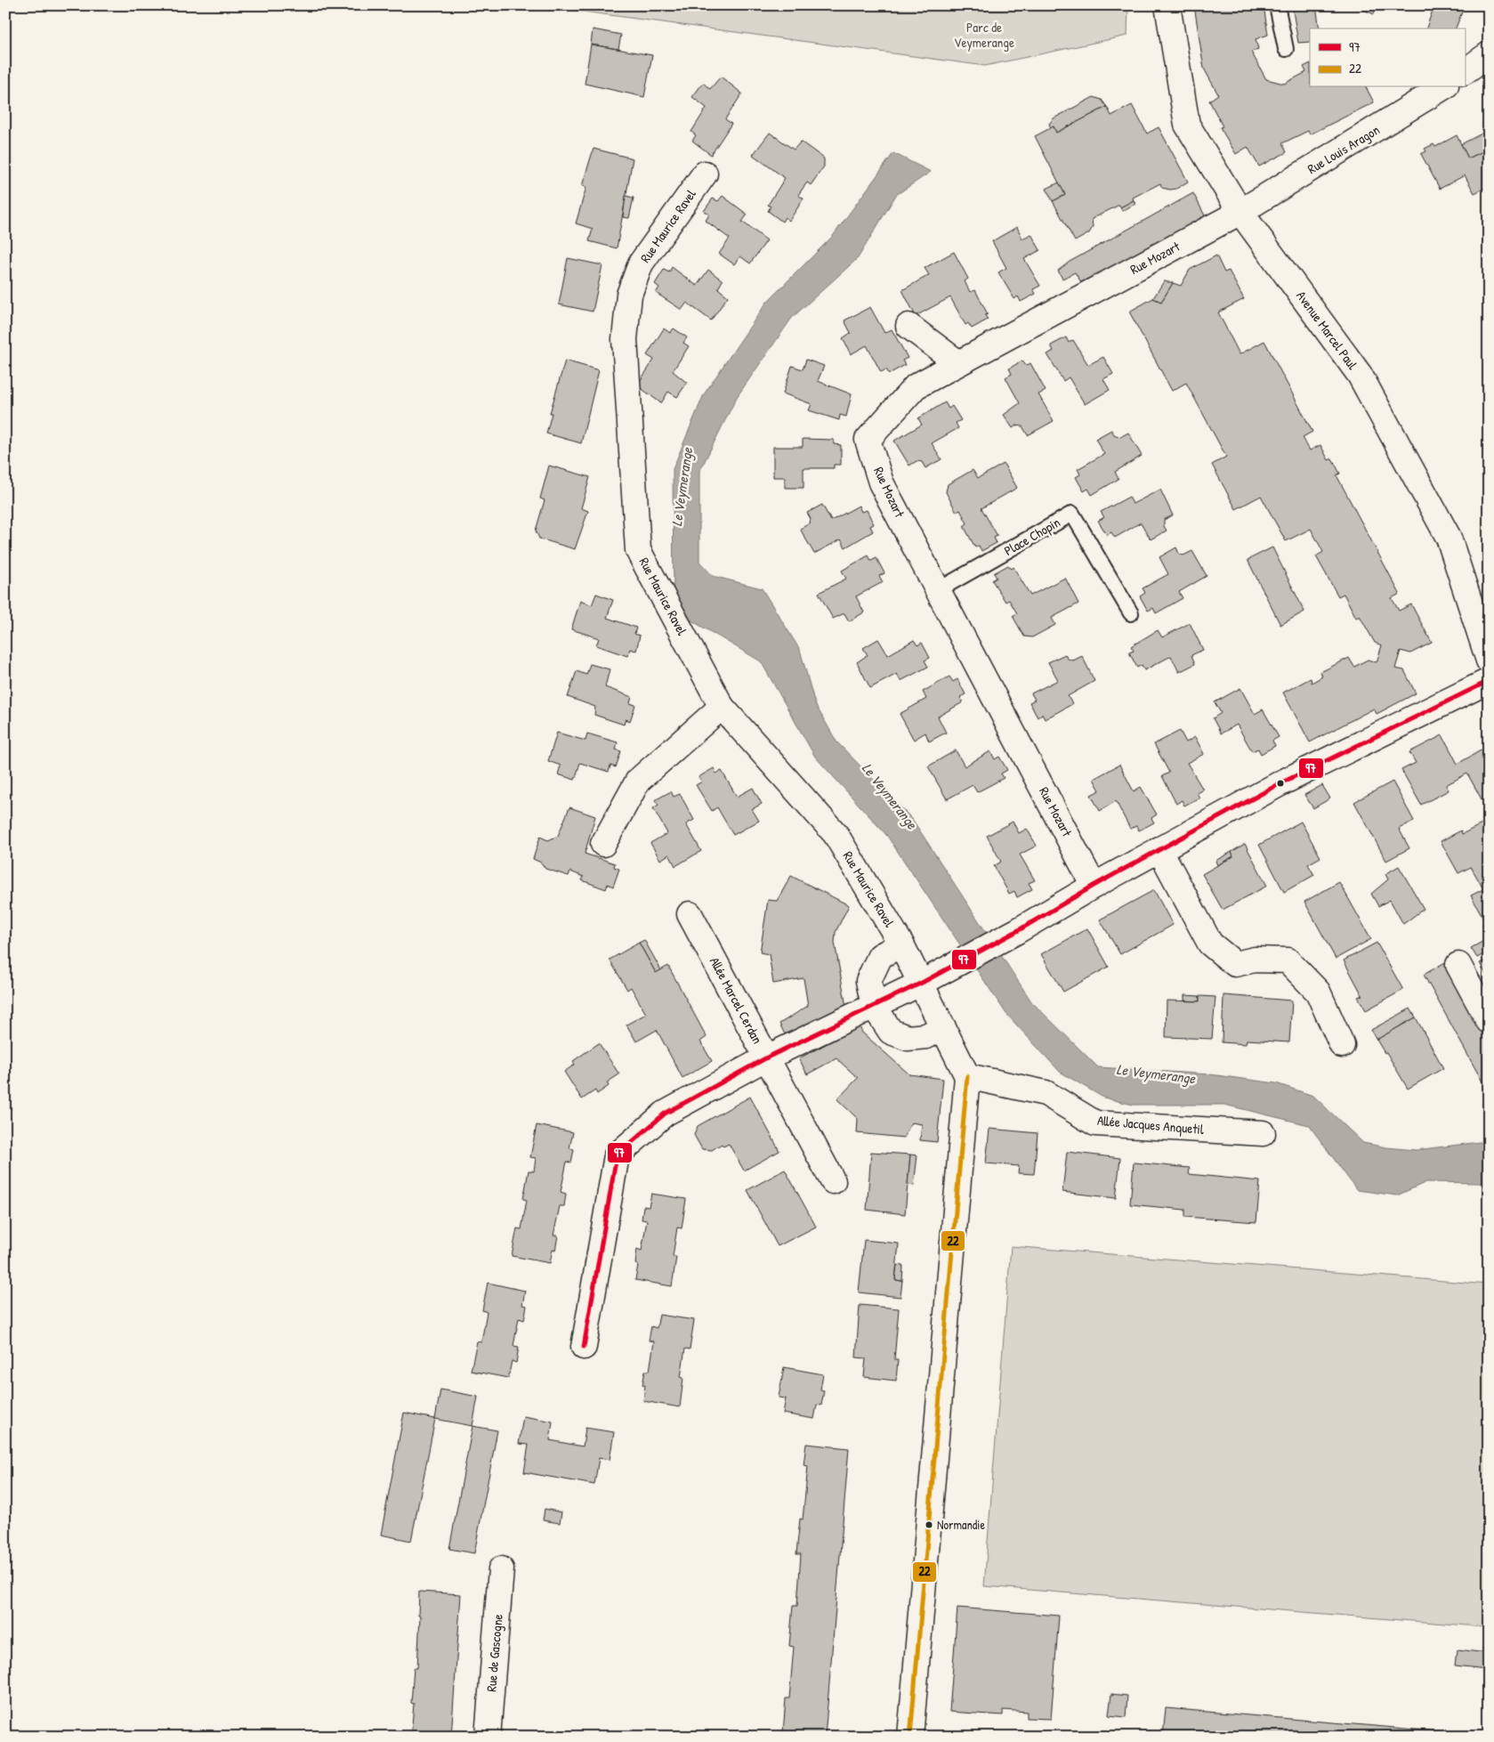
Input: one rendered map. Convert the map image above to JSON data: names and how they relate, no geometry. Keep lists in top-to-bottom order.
{
  "streets": {
    "street": [
      "Rue Louis Aragon",
      "Rue Maurice Ravel",
      "Rue Mozart",
      "Avenue Marcel Paul",
      "Allée Marcel Cerdan",
      "Allée Jacques Anquetil",
      "Rue de Gascogne"
    ],
    "lane": ["Place Chopin"]
  },
  "crossings": [
    ["Rue Louis Aragon", "Rue Mozart"],
    ["Rue Louis Aragon", "Avenue Marcel Paul"],
    ["Rue Mozart", "Avenue Marcel Paul"],
    ["Rue Mozart", "Place Chopin"]
  ],
  "water": ["Le Veymerange"],
  "parks": ["Parc de Veymerange"],
  "places": ["Normandie"],
  "lines": ["transit line 97", "transit line 22"],
  "legend": ["97", "22"]
}
